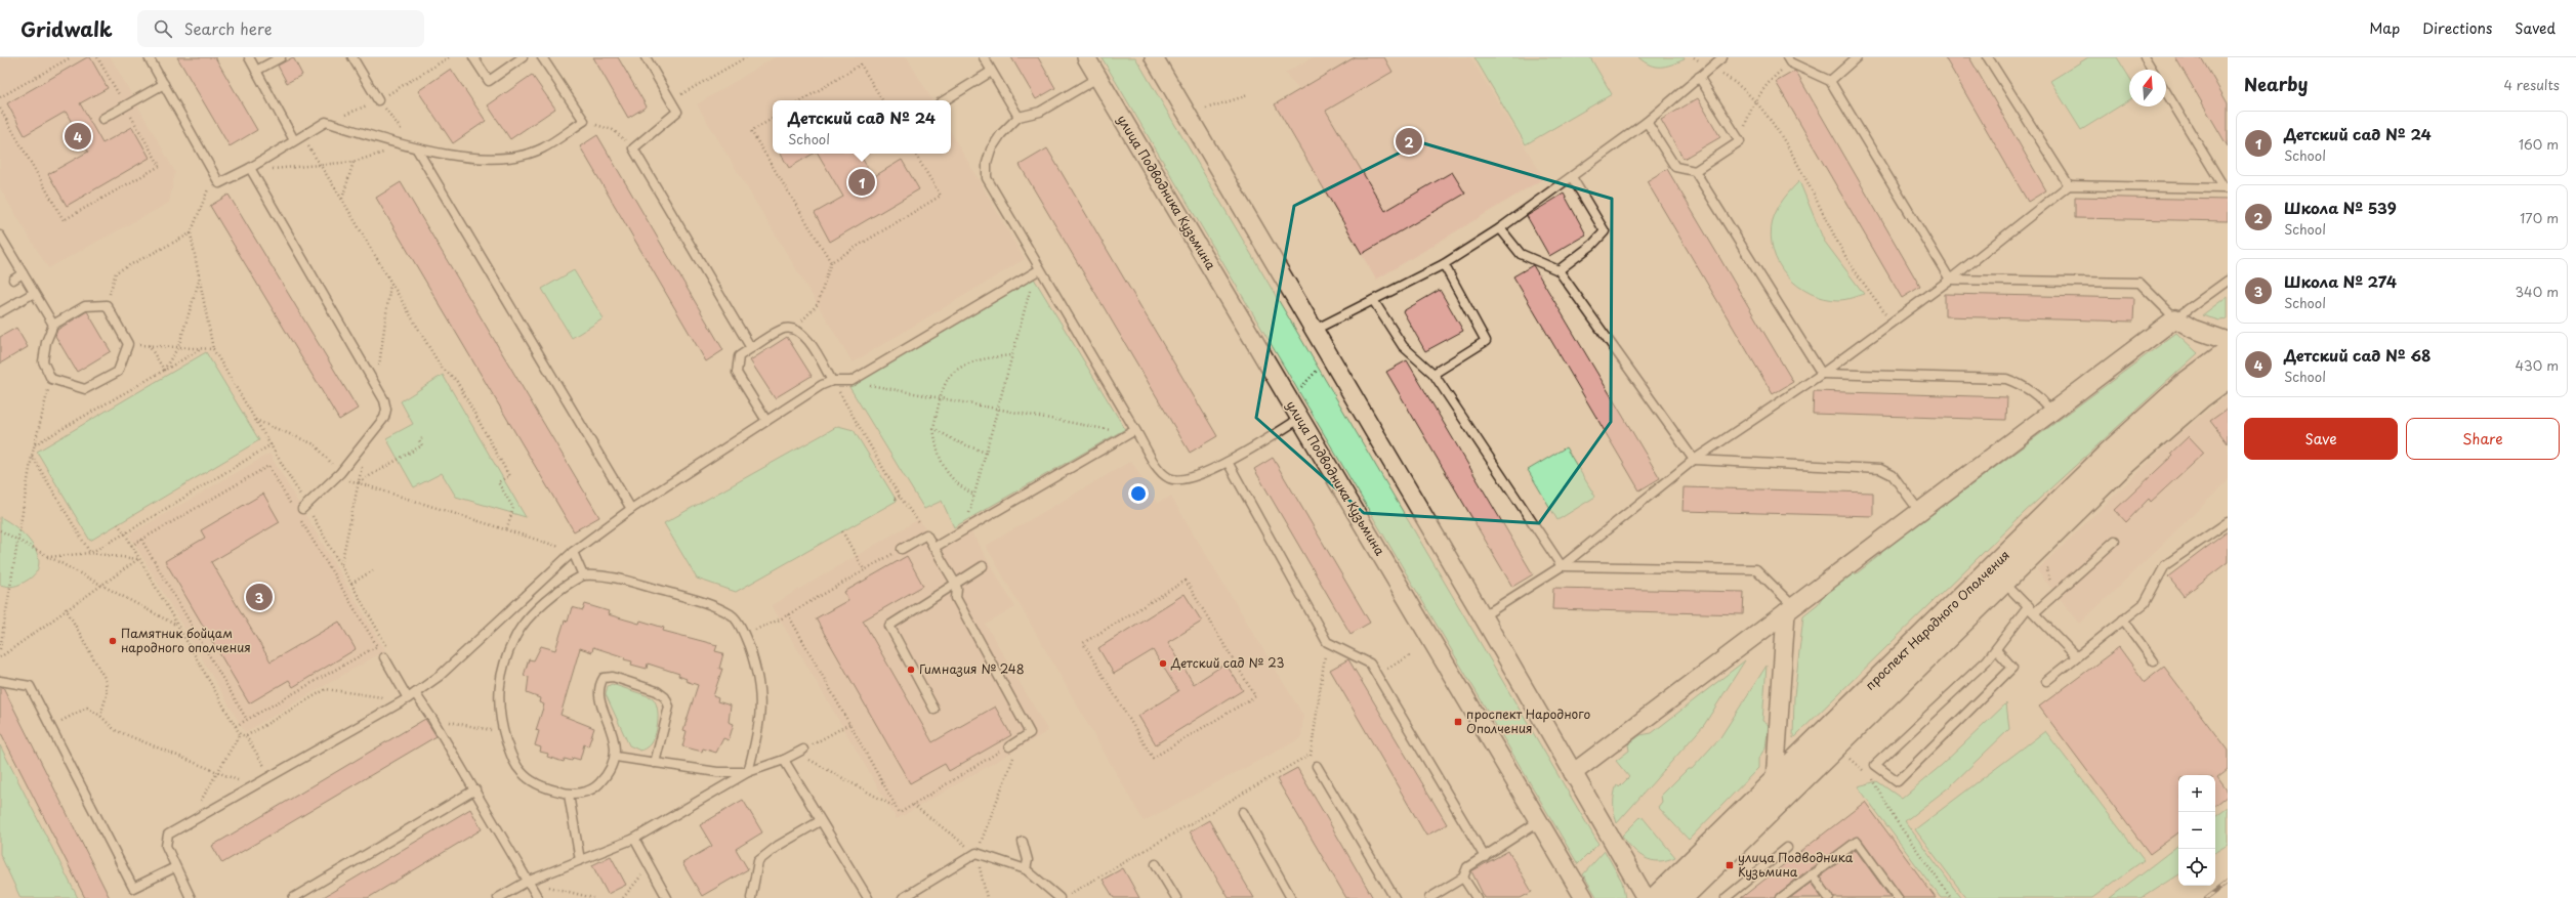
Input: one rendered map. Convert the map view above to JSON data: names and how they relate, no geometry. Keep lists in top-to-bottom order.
{
  "streets": {
    "main road": ["проспект Народного Ополчения"],
    "street": ["улица Подводника Кузьмина"]
  },
  "places": {
    "other": ["Памятник бойцам народного ополчения", "Детский сад № 23", "Гимназия № 248"],
    "transit": ["проспект Народного Ополчения", "улица Подводника Кузьмина"]
  },
  "north": "top",
  "page": {
    "header": "Gridwalk",
    "search": "Search here",
    "nav": ["Map", "Directions", "Saved"],
    "heading": ["Nearby", "4 results"],
    "popup": ["Детский сад № 24", "School"],
    "list": [
      {
        "mark": "1",
        "name": "Детский сад № 24",
        "note": "School",
        "value": "160 m"
      },
      {
        "mark": "2",
        "name": "Школа № 539",
        "note": "School",
        "value": "170 m"
      },
      {
        "mark": "3",
        "name": "Школа № 274",
        "note": "School",
        "value": "340 m"
      },
      {
        "mark": "4",
        "name": "Детский сад № 68",
        "note": "School",
        "value": "430 m"
      }
    ],
    "pins": [
      "4",
      "2",
      "1",
      "3"
    ],
    "buttons": ["Save", "Share"],
    "map_buttons": ["+", "−"]
  }
}
